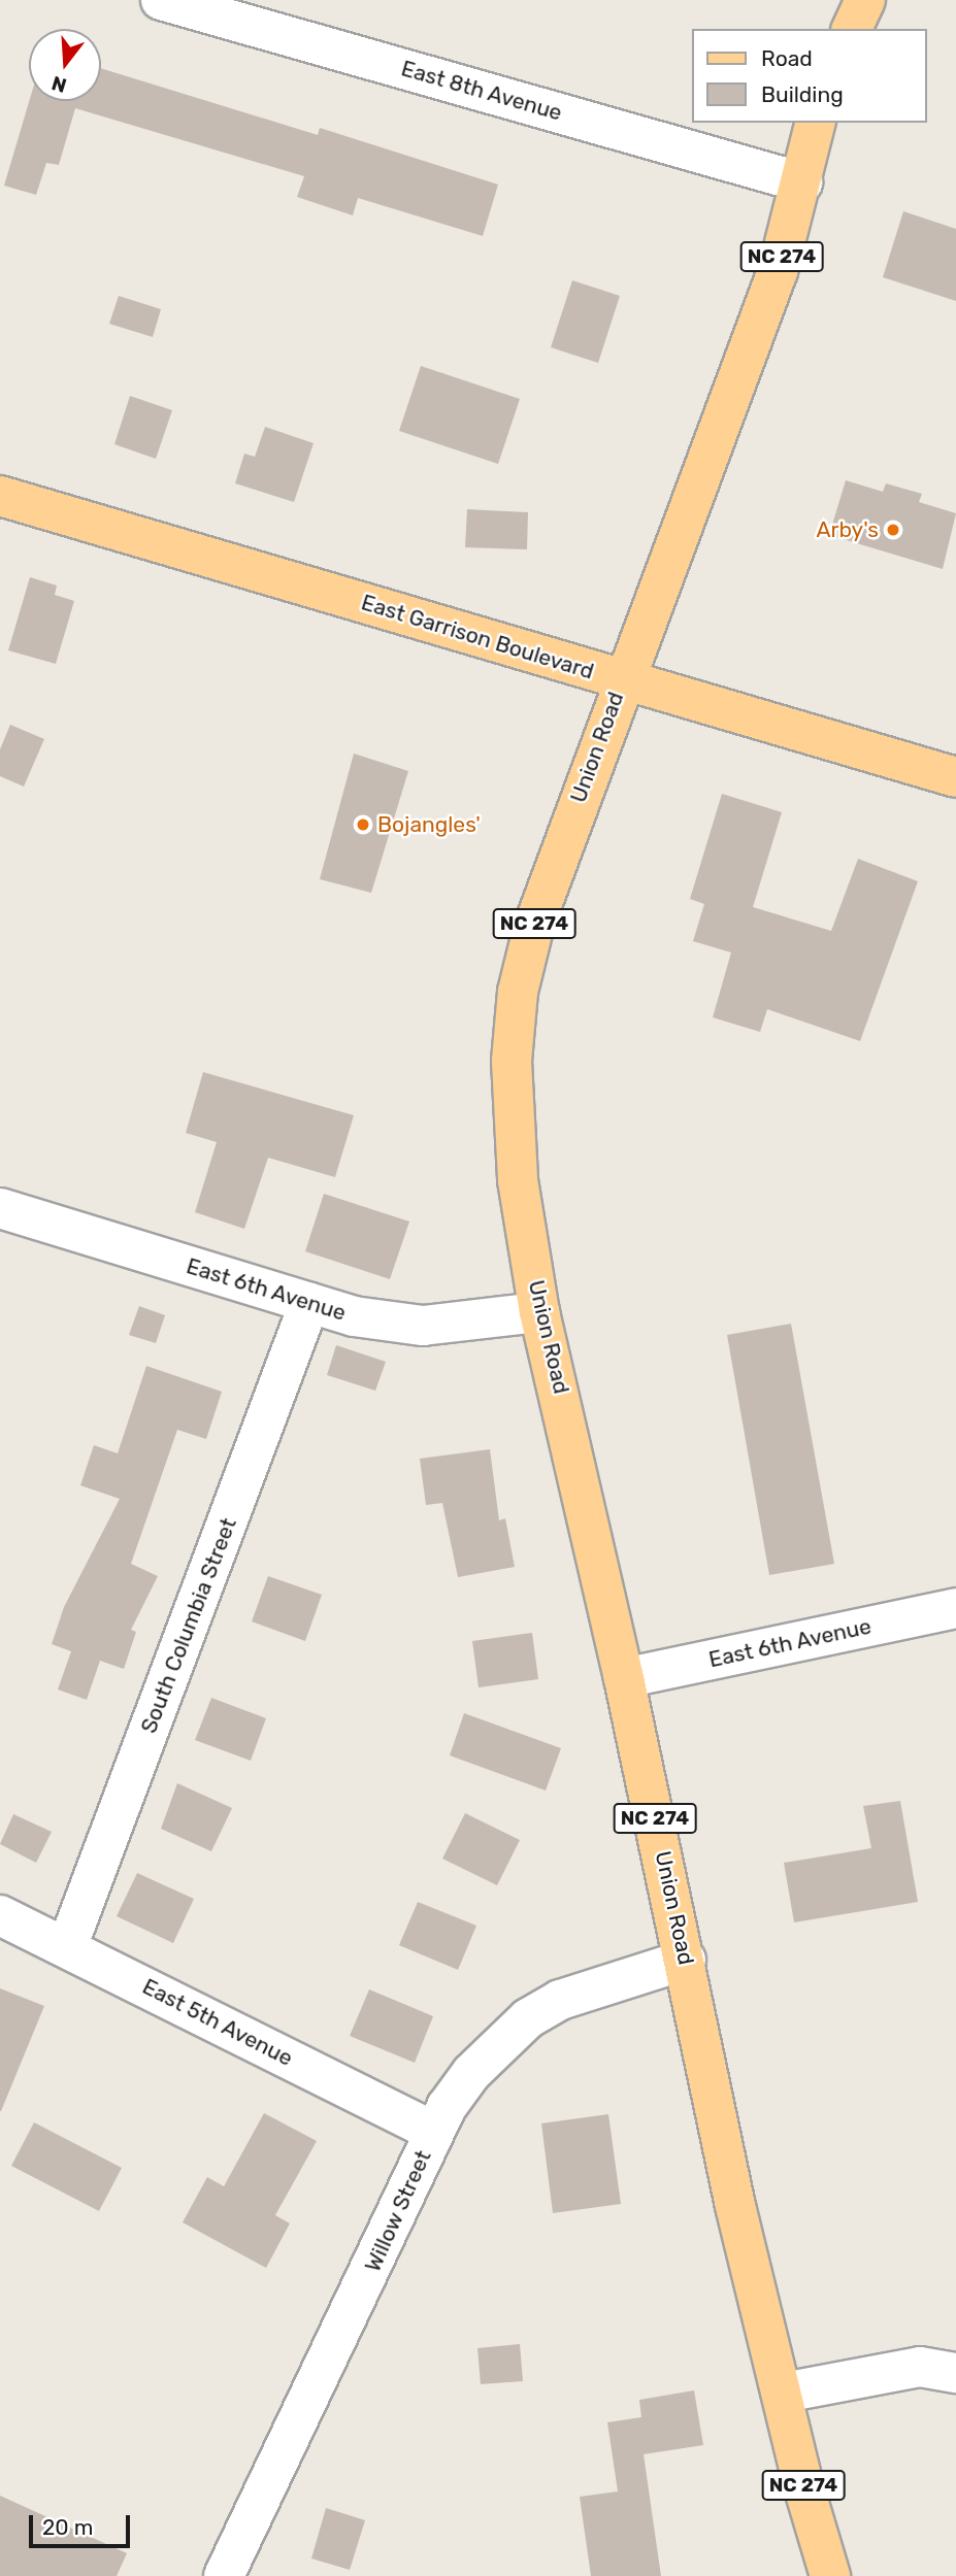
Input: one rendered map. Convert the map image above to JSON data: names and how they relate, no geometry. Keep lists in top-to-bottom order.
{
  "streets": {
    "main road": ["NC 274", "East Garrison Boulevard", "Union Road"],
    "street": [
      "East 8th Avenue",
      "East 6th Avenue",
      "South Columbia Street",
      "East 5th Avenue",
      "Willow Street"
    ]
  },
  "crossings": [
    ["East 8th Avenue", "Union Road"],
    ["East Garrison Boulevard", "Union Road"],
    ["Union Road", "East 6th Avenue"],
    ["Union Road", "Willow Street"],
    ["East 6th Avenue", "South Columbia Street"],
    ["South Columbia Street", "East 5th Avenue"],
    ["East 5th Avenue", "Willow Street"]
  ],
  "places": ["Arby's", "Bojangles'"],
  "legend": ["Road", "Building"],
  "scale_bar": "20 m",
  "north": "bottom"
}
